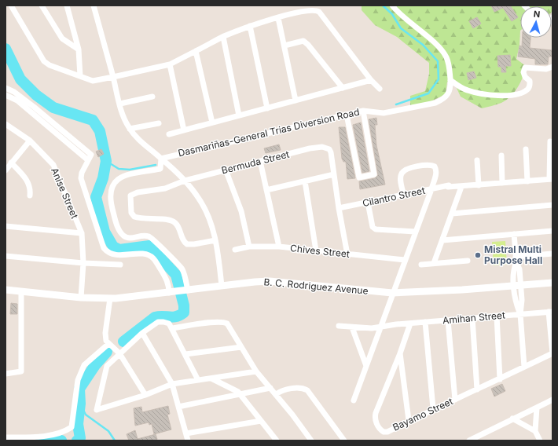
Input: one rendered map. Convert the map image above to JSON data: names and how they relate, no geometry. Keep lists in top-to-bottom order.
{
  "streets": {
    "street": [
      "Dasmariñas-General Trias Diversion Road",
      "Bermuda Street",
      "Anise Street",
      "Cilantro Street",
      "Chives Street",
      "B. C. Rodriguez Avenue",
      "Amihan Street",
      "Bayamo Street"
    ]
  },
  "crossings": [
    ["Anise Street", "B. C. Rodriguez Avenue"],
    ["Amihan Street", "Bayamo Street"]
  ],
  "places": ["Mistral Multi Purpose Hall"],
  "north": "top"
}
